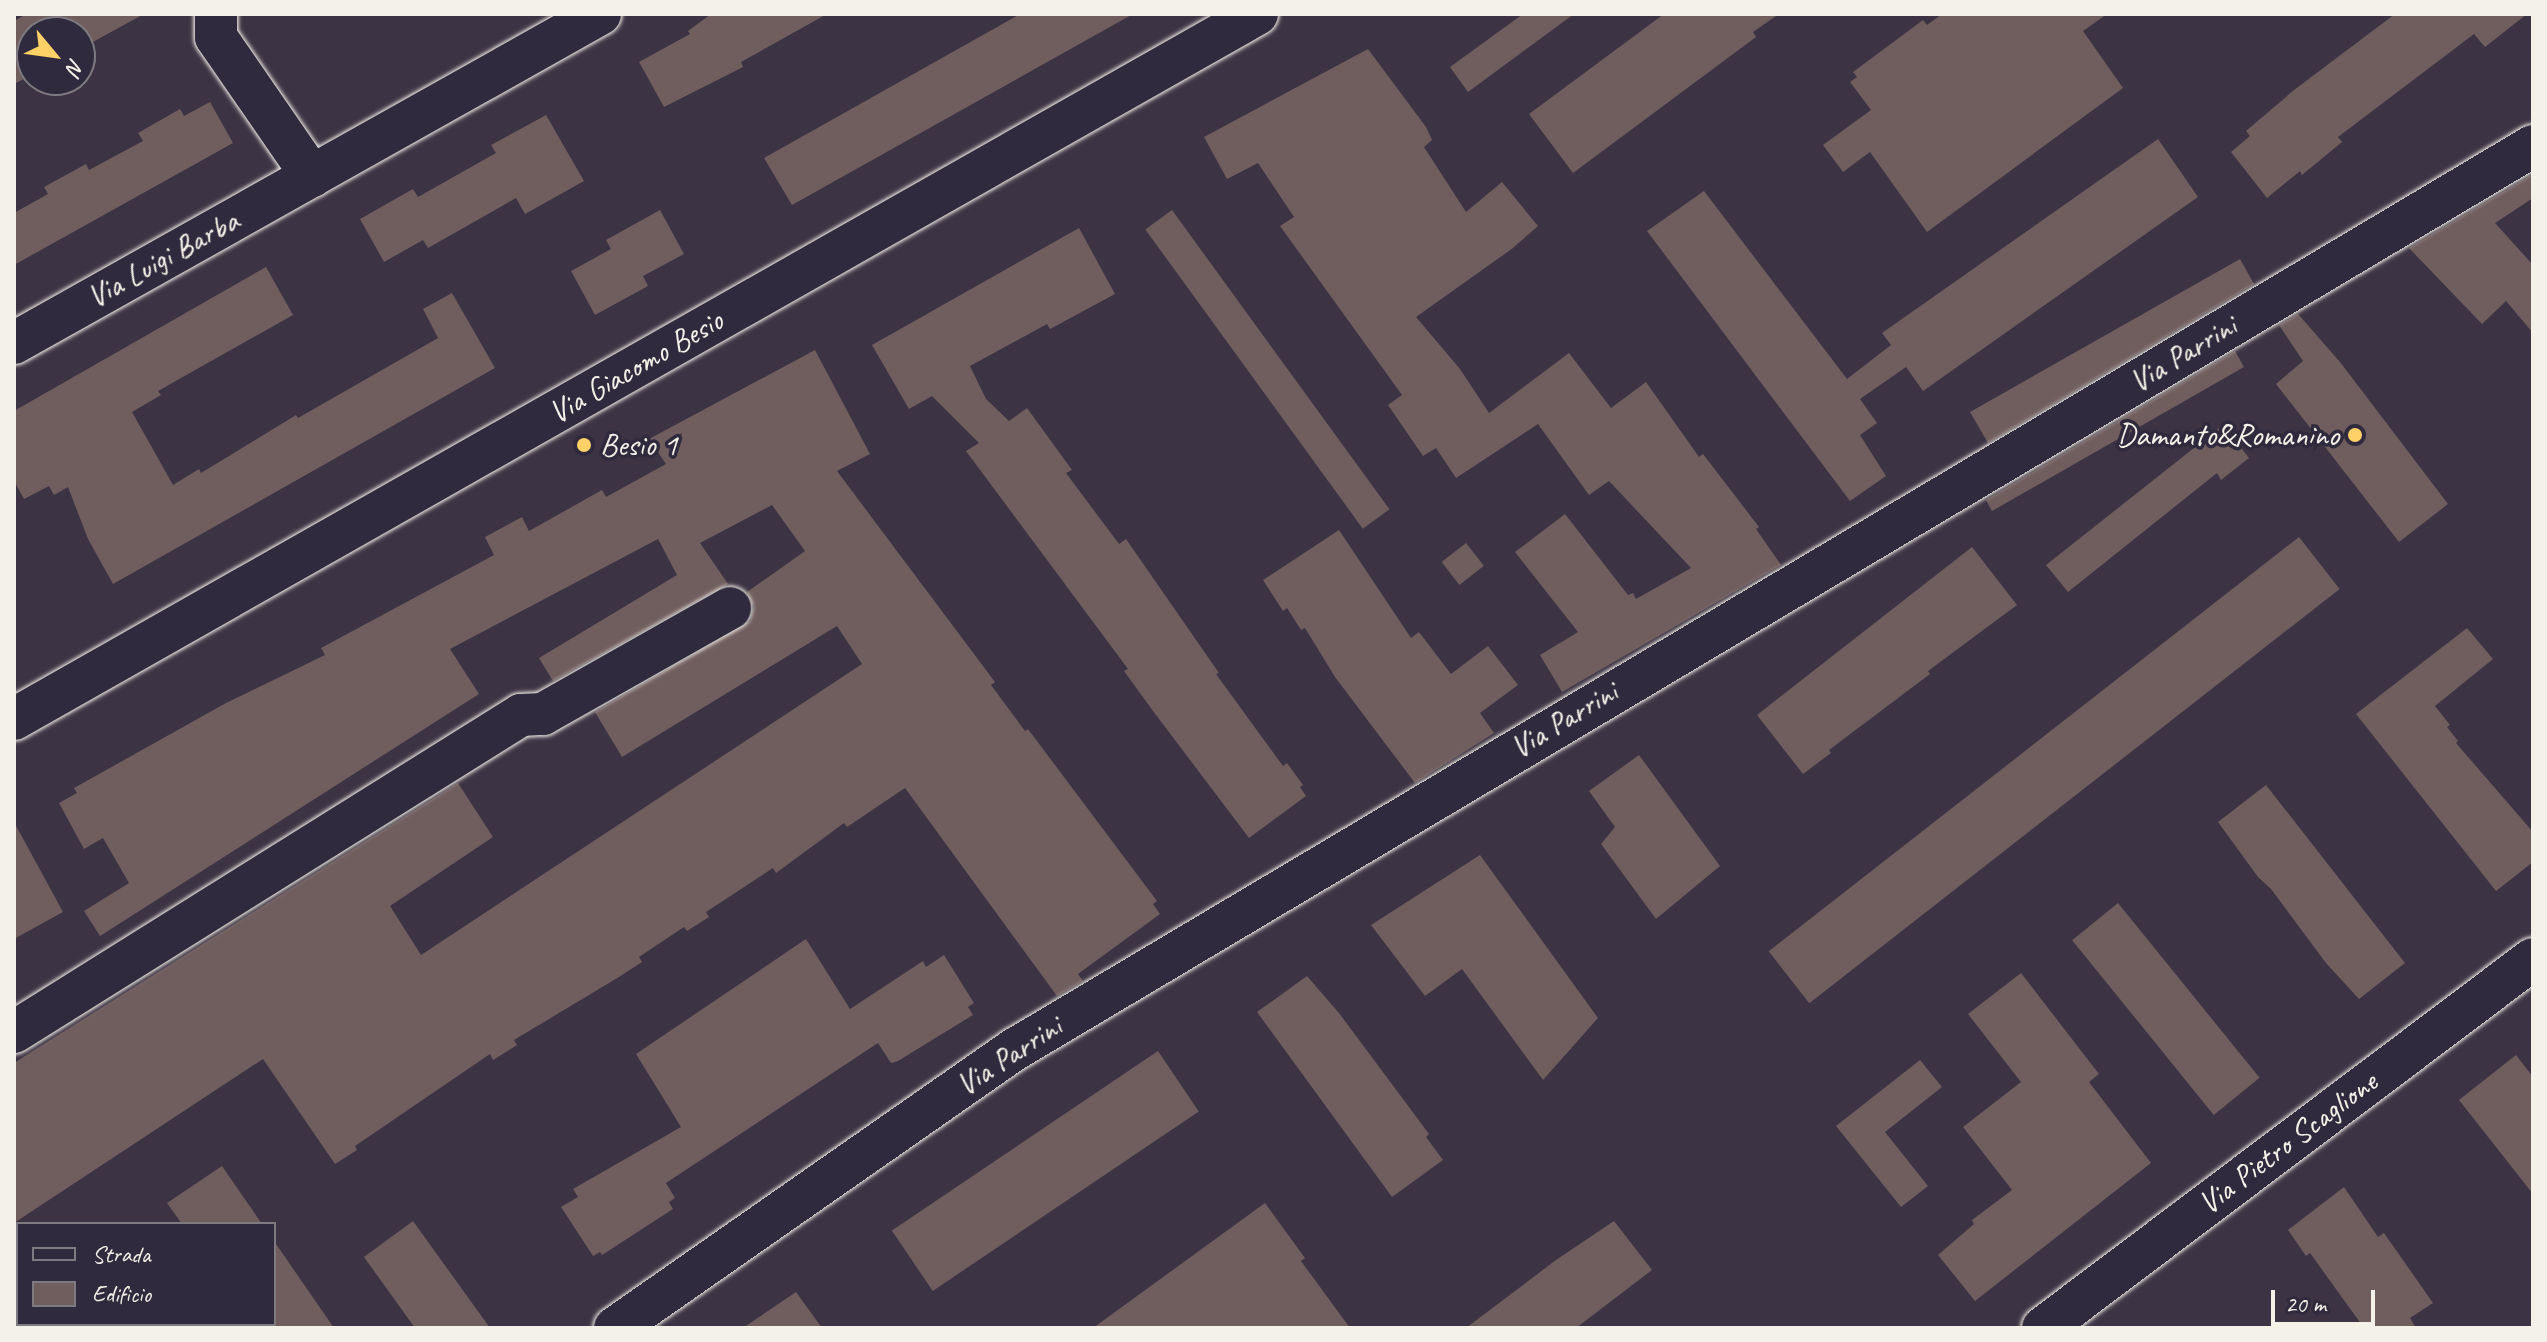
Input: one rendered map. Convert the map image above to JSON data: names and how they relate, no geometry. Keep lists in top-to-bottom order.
{
  "streets": {
    "street": [
      "Via Luigi Barba",
      "Via Parrini",
      "Via Giacomo Besio",
      "Via Pietro Scaglione"
    ]
  },
  "places": ["Damanto&Romanino", "Besio 1"],
  "legend": ["Strada", "Edificio"],
  "scale_bar": "20 m",
  "north": "bottom right"
}
